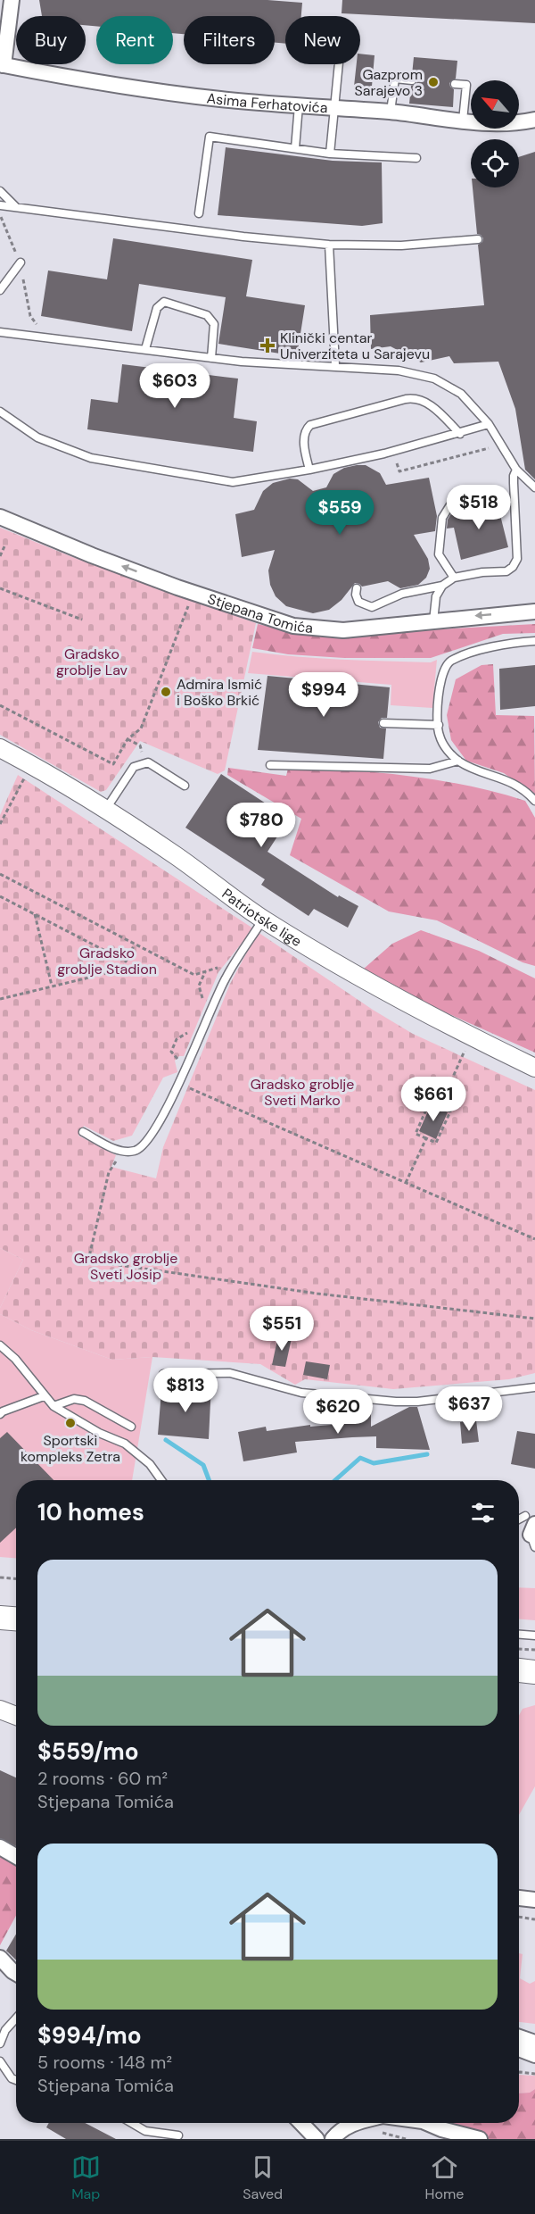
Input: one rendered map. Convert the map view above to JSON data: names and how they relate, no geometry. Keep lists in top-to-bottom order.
{
  "streets": {
    "street": ["Asima Ferhatovića", "Stjepana Tomića", "Patriotske lige"]
  },
  "one_way": ["Stjepana Tomića"],
  "parks": [
    "Gradsko groblje Lav",
    "Gradsko groblje Stadion",
    "Gradsko groblje Sveti Marko",
    "Gradsko groblje Sveti Josip"
  ],
  "places": {
    "other": ["Gazprom Sarajevo 3", "Admira Ismić i Boško Brkić", "Sportski kompleks Zetra"],
    "health": ["Klinički centar Univerziteta u Sarajevu"]
  },
  "north": "top left",
  "page": {
    "chip": [
      "Buy",
      "Rent",
      "Filters",
      "New"
    ],
    "price": [
      "$603",
      "$518",
      "$559",
      "$994",
      "$780",
      "$661",
      "$551",
      "$813",
      "$637",
      "$620"
    ],
    "heading": "10 homes",
    "list": [
      {
        "name": "$559/mo",
        "note": "2 rooms · 60 m² · Stjepana Tomića"
      },
      {
        "name": "$994/mo",
        "note": "5 rooms · 148 m² · Stjepana Tomića"
      }
    ],
    "tabs": ["Map", "Saved", "Home"]
  }
}
